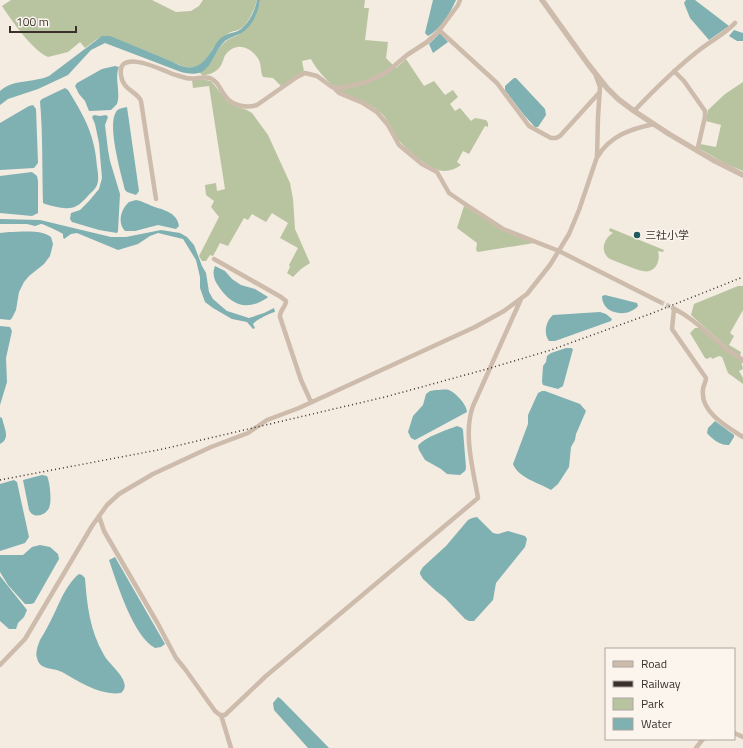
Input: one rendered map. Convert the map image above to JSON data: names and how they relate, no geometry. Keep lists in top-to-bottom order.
{
  "places": ["三社小学"],
  "legend": [
    "Road",
    "Railway",
    "Park",
    "Water"
  ],
  "scale_bar": "100 m"
}
